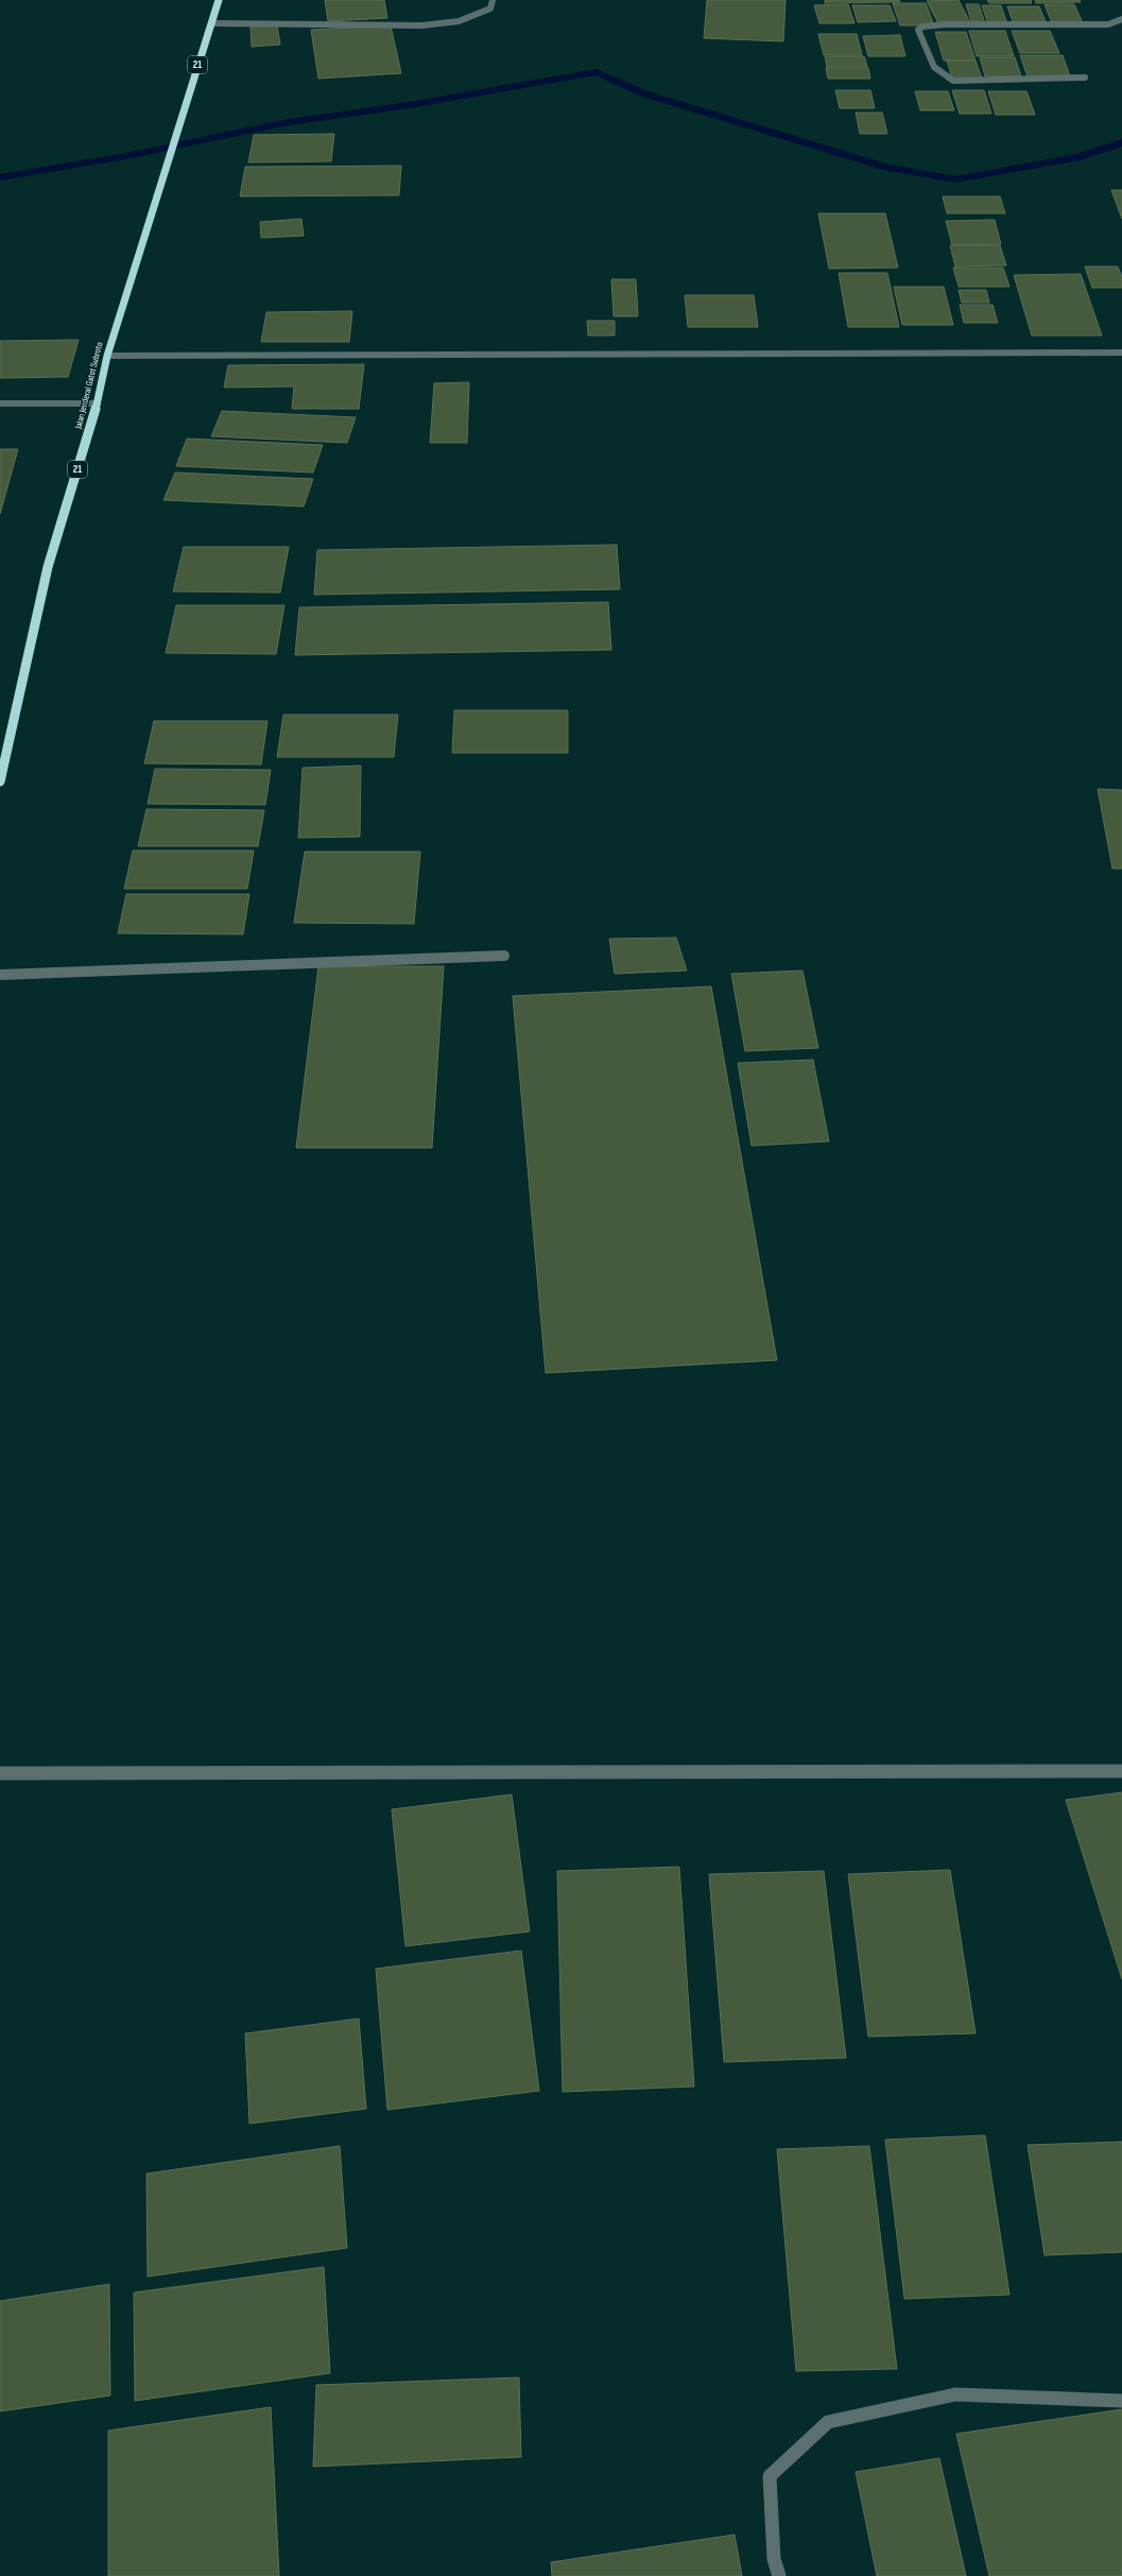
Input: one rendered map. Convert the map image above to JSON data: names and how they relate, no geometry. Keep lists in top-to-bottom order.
{
  "streets": {
    "highway": ["21", "Jalan Jenderal Gatot Subroto"]
  }
}
